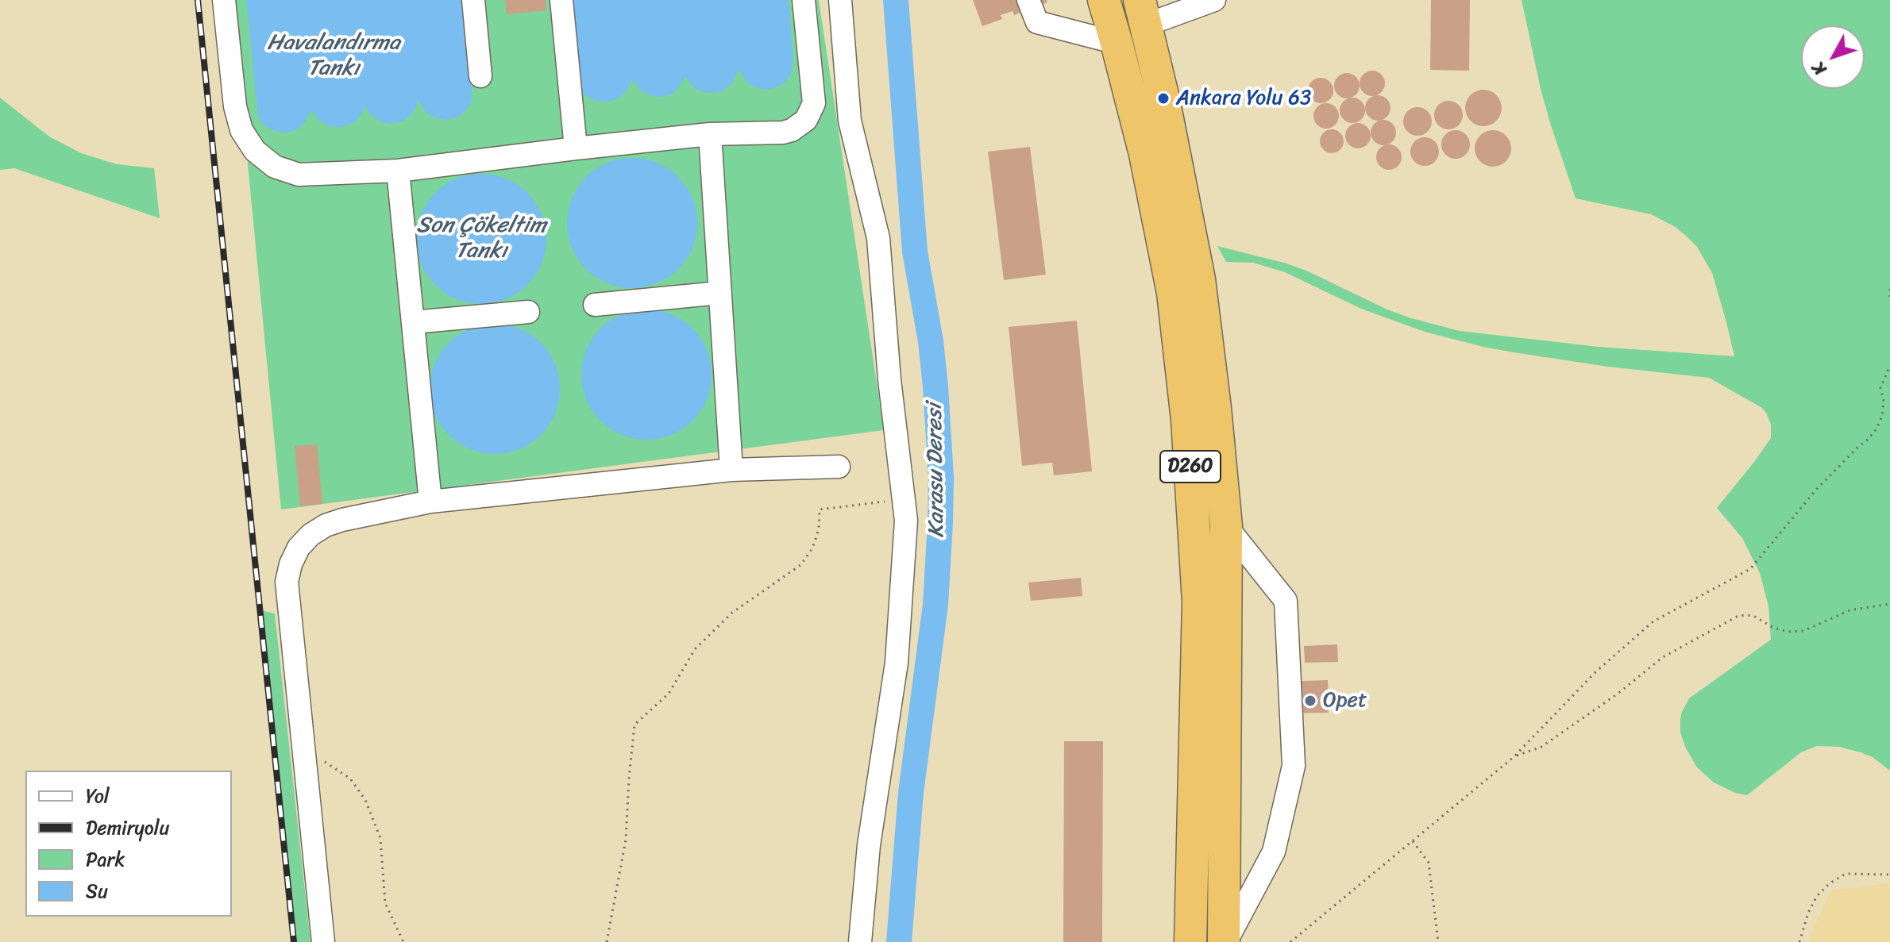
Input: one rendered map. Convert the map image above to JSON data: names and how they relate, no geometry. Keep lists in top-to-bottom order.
{
  "streets": {
    "highway": ["D260"]
  },
  "water": ["Havalandırma Tankı", "Son Çökeltim Tankı", "Karasu Deresi"],
  "places": ["Ankara Yolu 63", "Opet"],
  "legend": [
    "Yol",
    "Demiryolu",
    "Park",
    "Su"
  ],
  "north": "bottom left"
}
